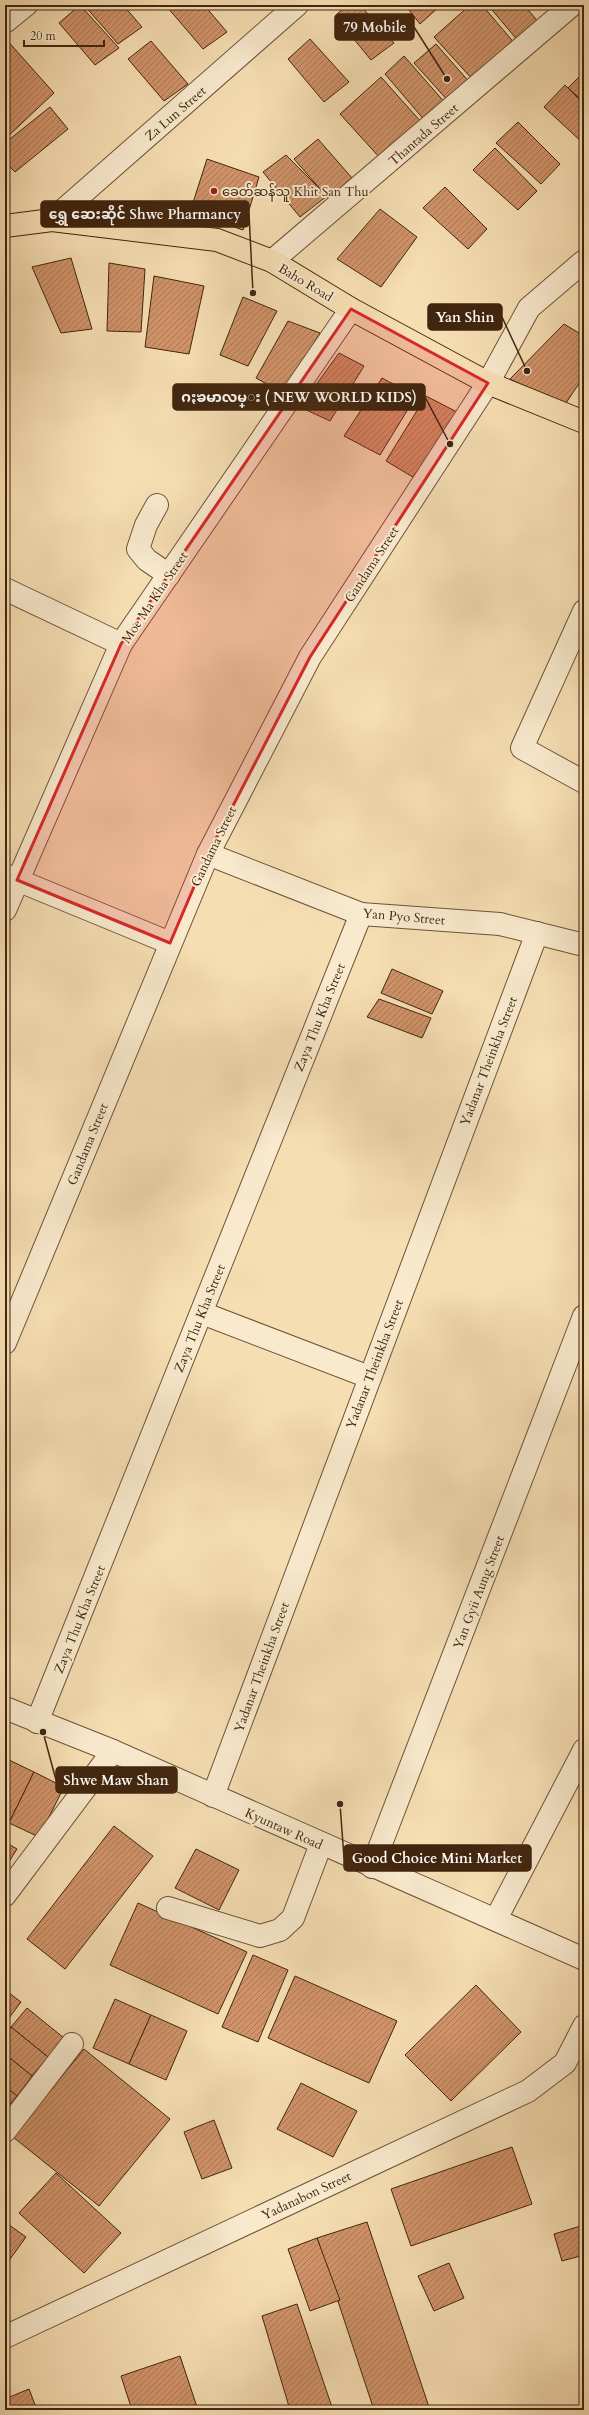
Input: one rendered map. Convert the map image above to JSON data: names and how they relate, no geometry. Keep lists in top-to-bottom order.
{
  "streets": {
    "main road": ["Baho Road"],
    "street": [
      "Za Lun Street",
      "Thantada Street",
      "Gandama Street",
      "Moe Ma Kha Street",
      "Yan Pyo Street",
      "Zaya Thu Kha Street",
      "Yadanar Theinkha Street",
      "Yan Gyii Aung Street",
      "Kyuntaw Road",
      "Yadanabon Street"
    ]
  },
  "crossings": [
    ["Za Lun Street", "Baho Road"],
    ["Thantada Street", "Baho Road"],
    ["Baho Road", "Gandama Street"],
    ["Baho Road", "Moe Ma Kha Street"],
    ["Gandama Street", "Yan Pyo Street"],
    ["Yan Pyo Street", "Zaya Thu Kha Street"],
    ["Yan Pyo Street", "Yadanar Theinkha Street"],
    ["Zaya Thu Kha Street", "Kyuntaw Road"],
    ["Yadanar Theinkha Street", "Kyuntaw Road"],
    ["Yan Gyii Aung Street", "Kyuntaw Road"]
  ],
  "places": [
    "79 Mobile",
    "ခေတ်ဆန်သူ Khit San Thu",
    "ရွှေ ဆေးဆိုင် Shwe Pharmancy",
    "Yan Shin",
    "ဂႏၶမာလမ္း ( NEW WORLD KIDS)",
    "Shwe Maw Shan",
    "Good Choice Mini Market"
  ],
  "scale_bar": "20 m"
}
